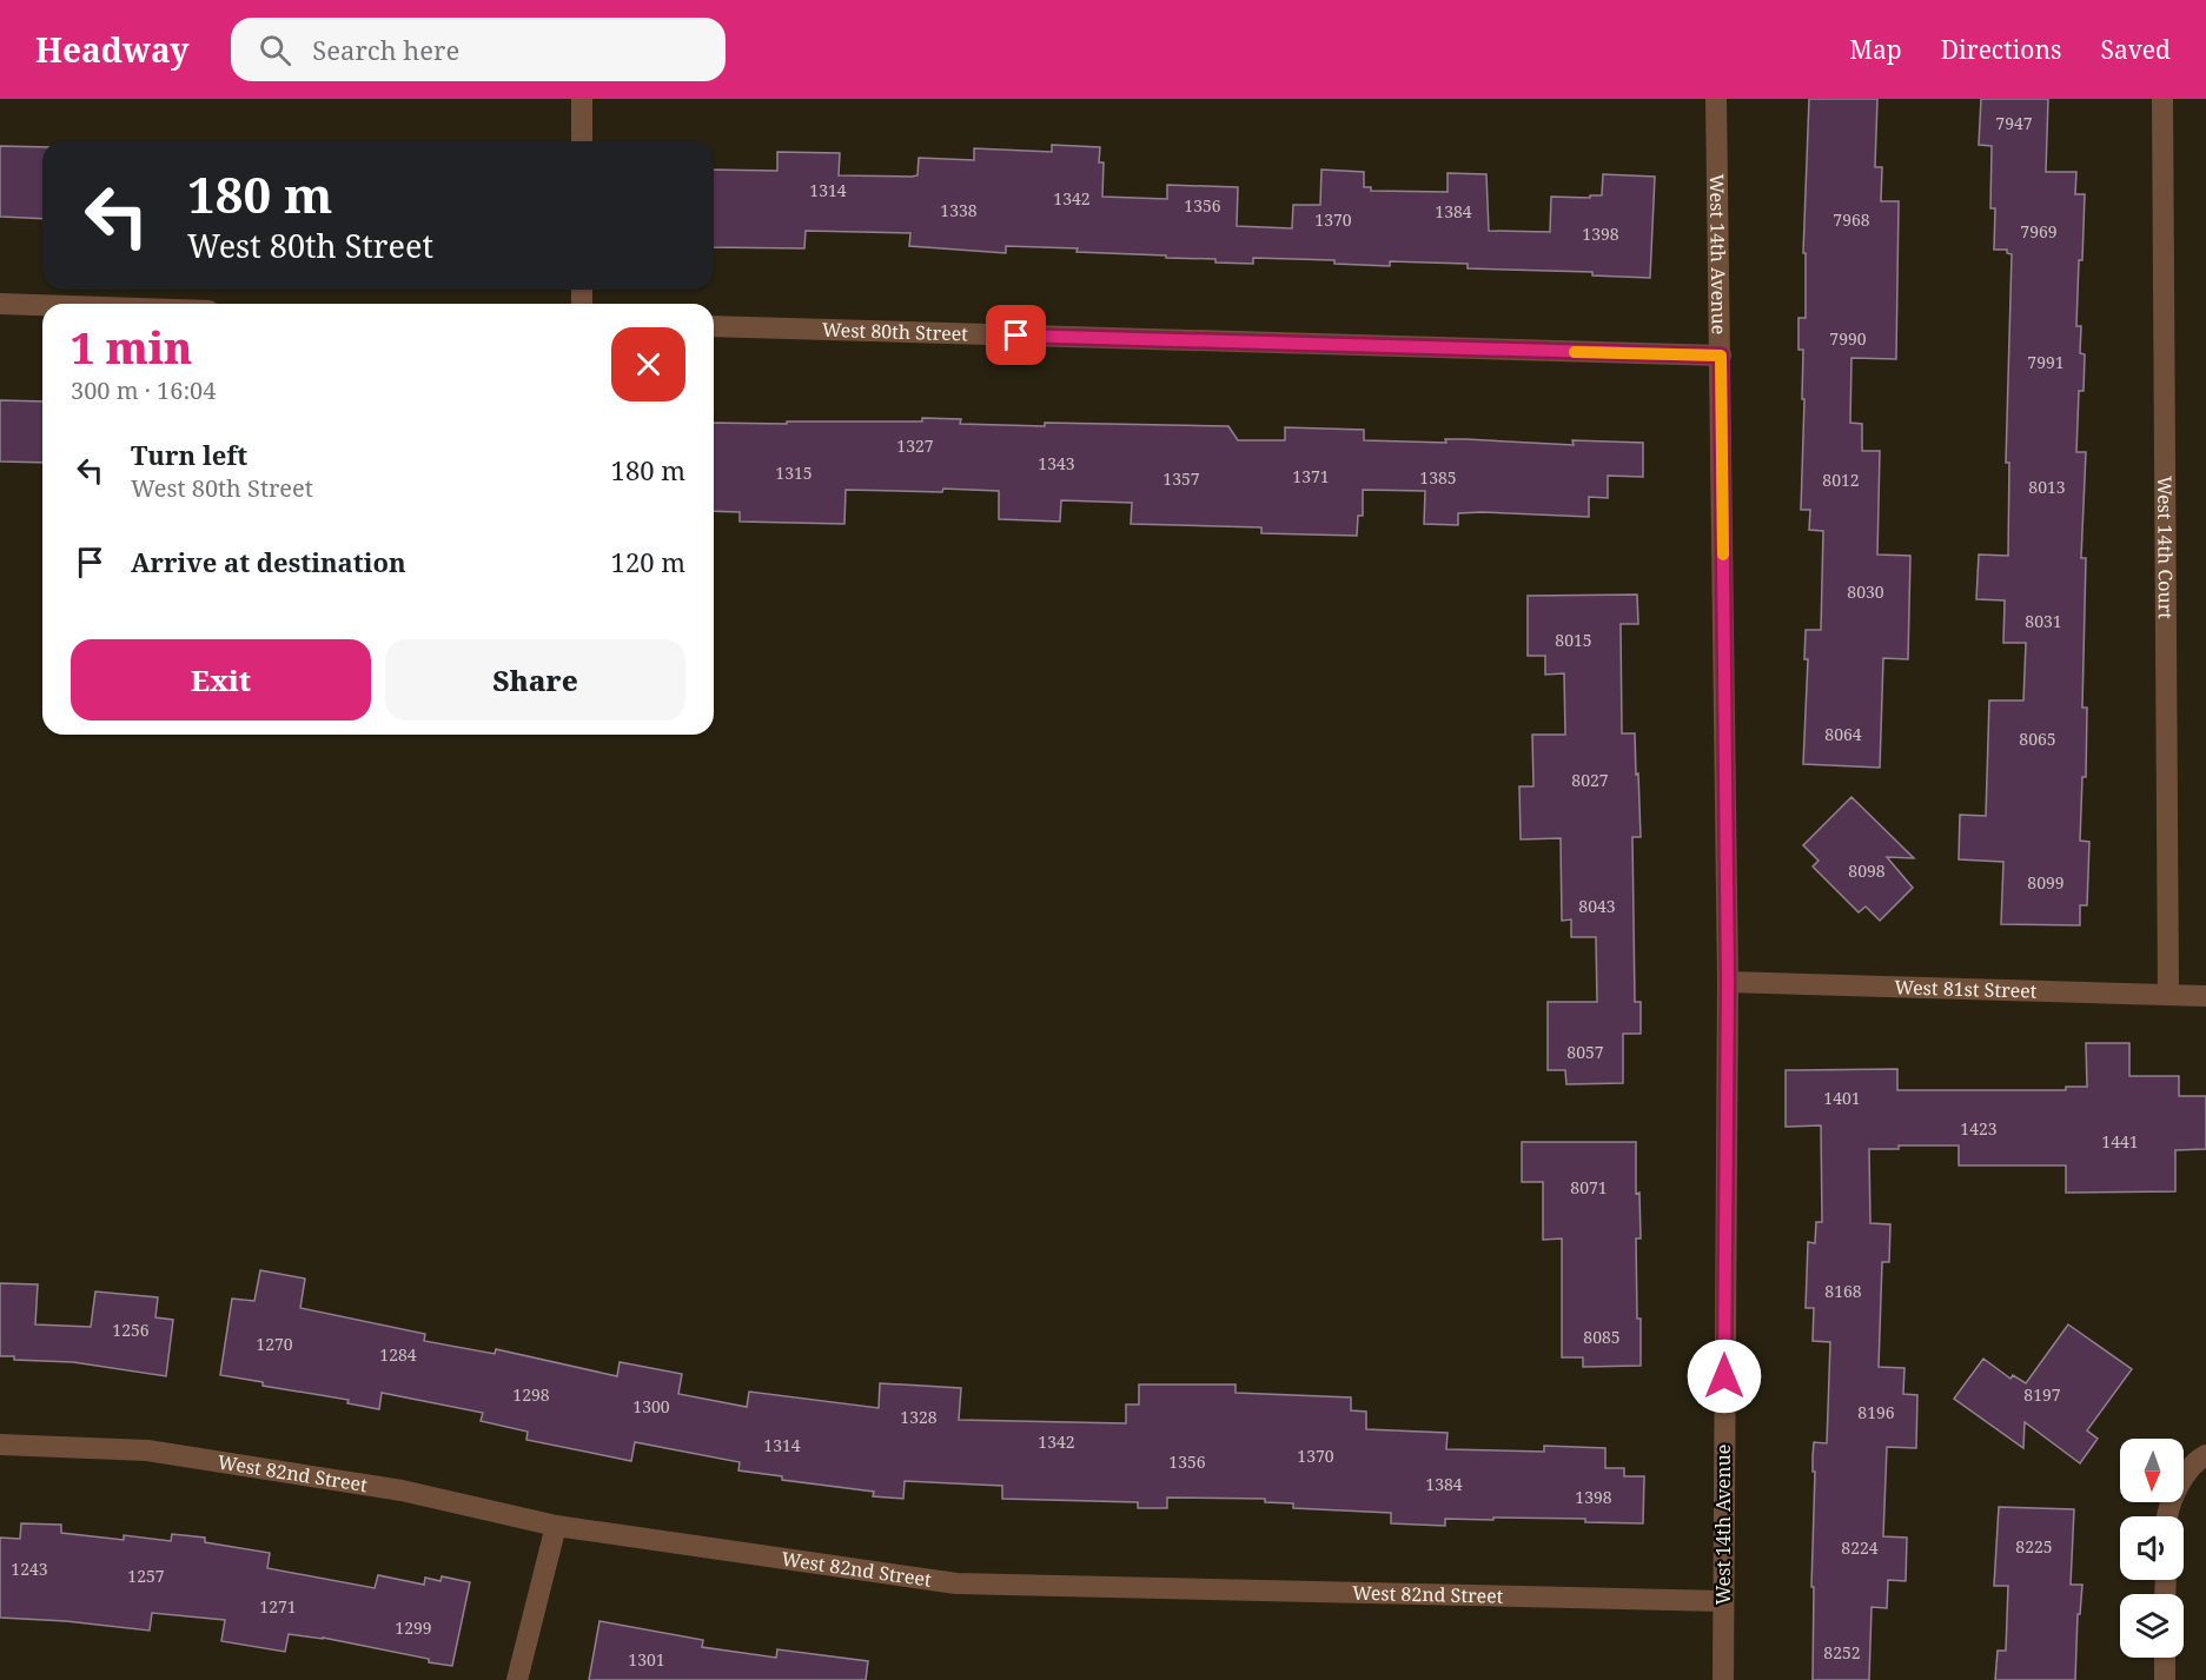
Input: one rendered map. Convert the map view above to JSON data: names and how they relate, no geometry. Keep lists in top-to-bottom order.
{
  "streets": {
    "street": [
      "West 14th Avenue",
      "West 80th Street",
      "West 14th Court",
      "West 81st Street",
      "West 82nd Street"
    ]
  },
  "crossings": [
    ["West 14th Avenue", "West 80th Street"],
    ["West 14th Avenue", "West 81st Street"],
    ["West 14th Avenue", "West 82nd Street"],
    ["West 14th Court", "West 81st Street"]
  ],
  "house_numbers": [
    "7947",
    "1314",
    "1342",
    "1356",
    "1338",
    "1384",
    "1370",
    "7968",
    "7969",
    "1398",
    "7990",
    "7991",
    "1327",
    "1343",
    "1315",
    "1371",
    "1385",
    "1357",
    "8012",
    "8013",
    "8030",
    "8031",
    "8015",
    "8064",
    "8065",
    "8027",
    "8098",
    "8099",
    "8043",
    "8057",
    "1401",
    "1423",
    "1441",
    "8071",
    "8168",
    "1256",
    "8085",
    "1270",
    "1284",
    "1298",
    "8197",
    "1300",
    "8196",
    "1328",
    "1342",
    "1314",
    "1370",
    "1356",
    "1384",
    "1398",
    "8225",
    "8224",
    "1243",
    "1257",
    "1271",
    "1299",
    "8252",
    "1301"
  ],
  "north": "bottom",
  "page": {
    "header": "Headway",
    "search": "Search here",
    "nav": ["Map", "Directions", "Saved"],
    "turn": ["180 m", "West 80th Street"],
    "heading": ["1 min", "300 m · 16:04"],
    "list": [
      {
        "name": "Turn left",
        "note": "West 80th Street",
        "value": "180 m"
      },
      {
        "name": "Arrive at destination",
        "value": "120 m"
      }
    ],
    "buttons": ["Exit", "Share"]
  }
}
